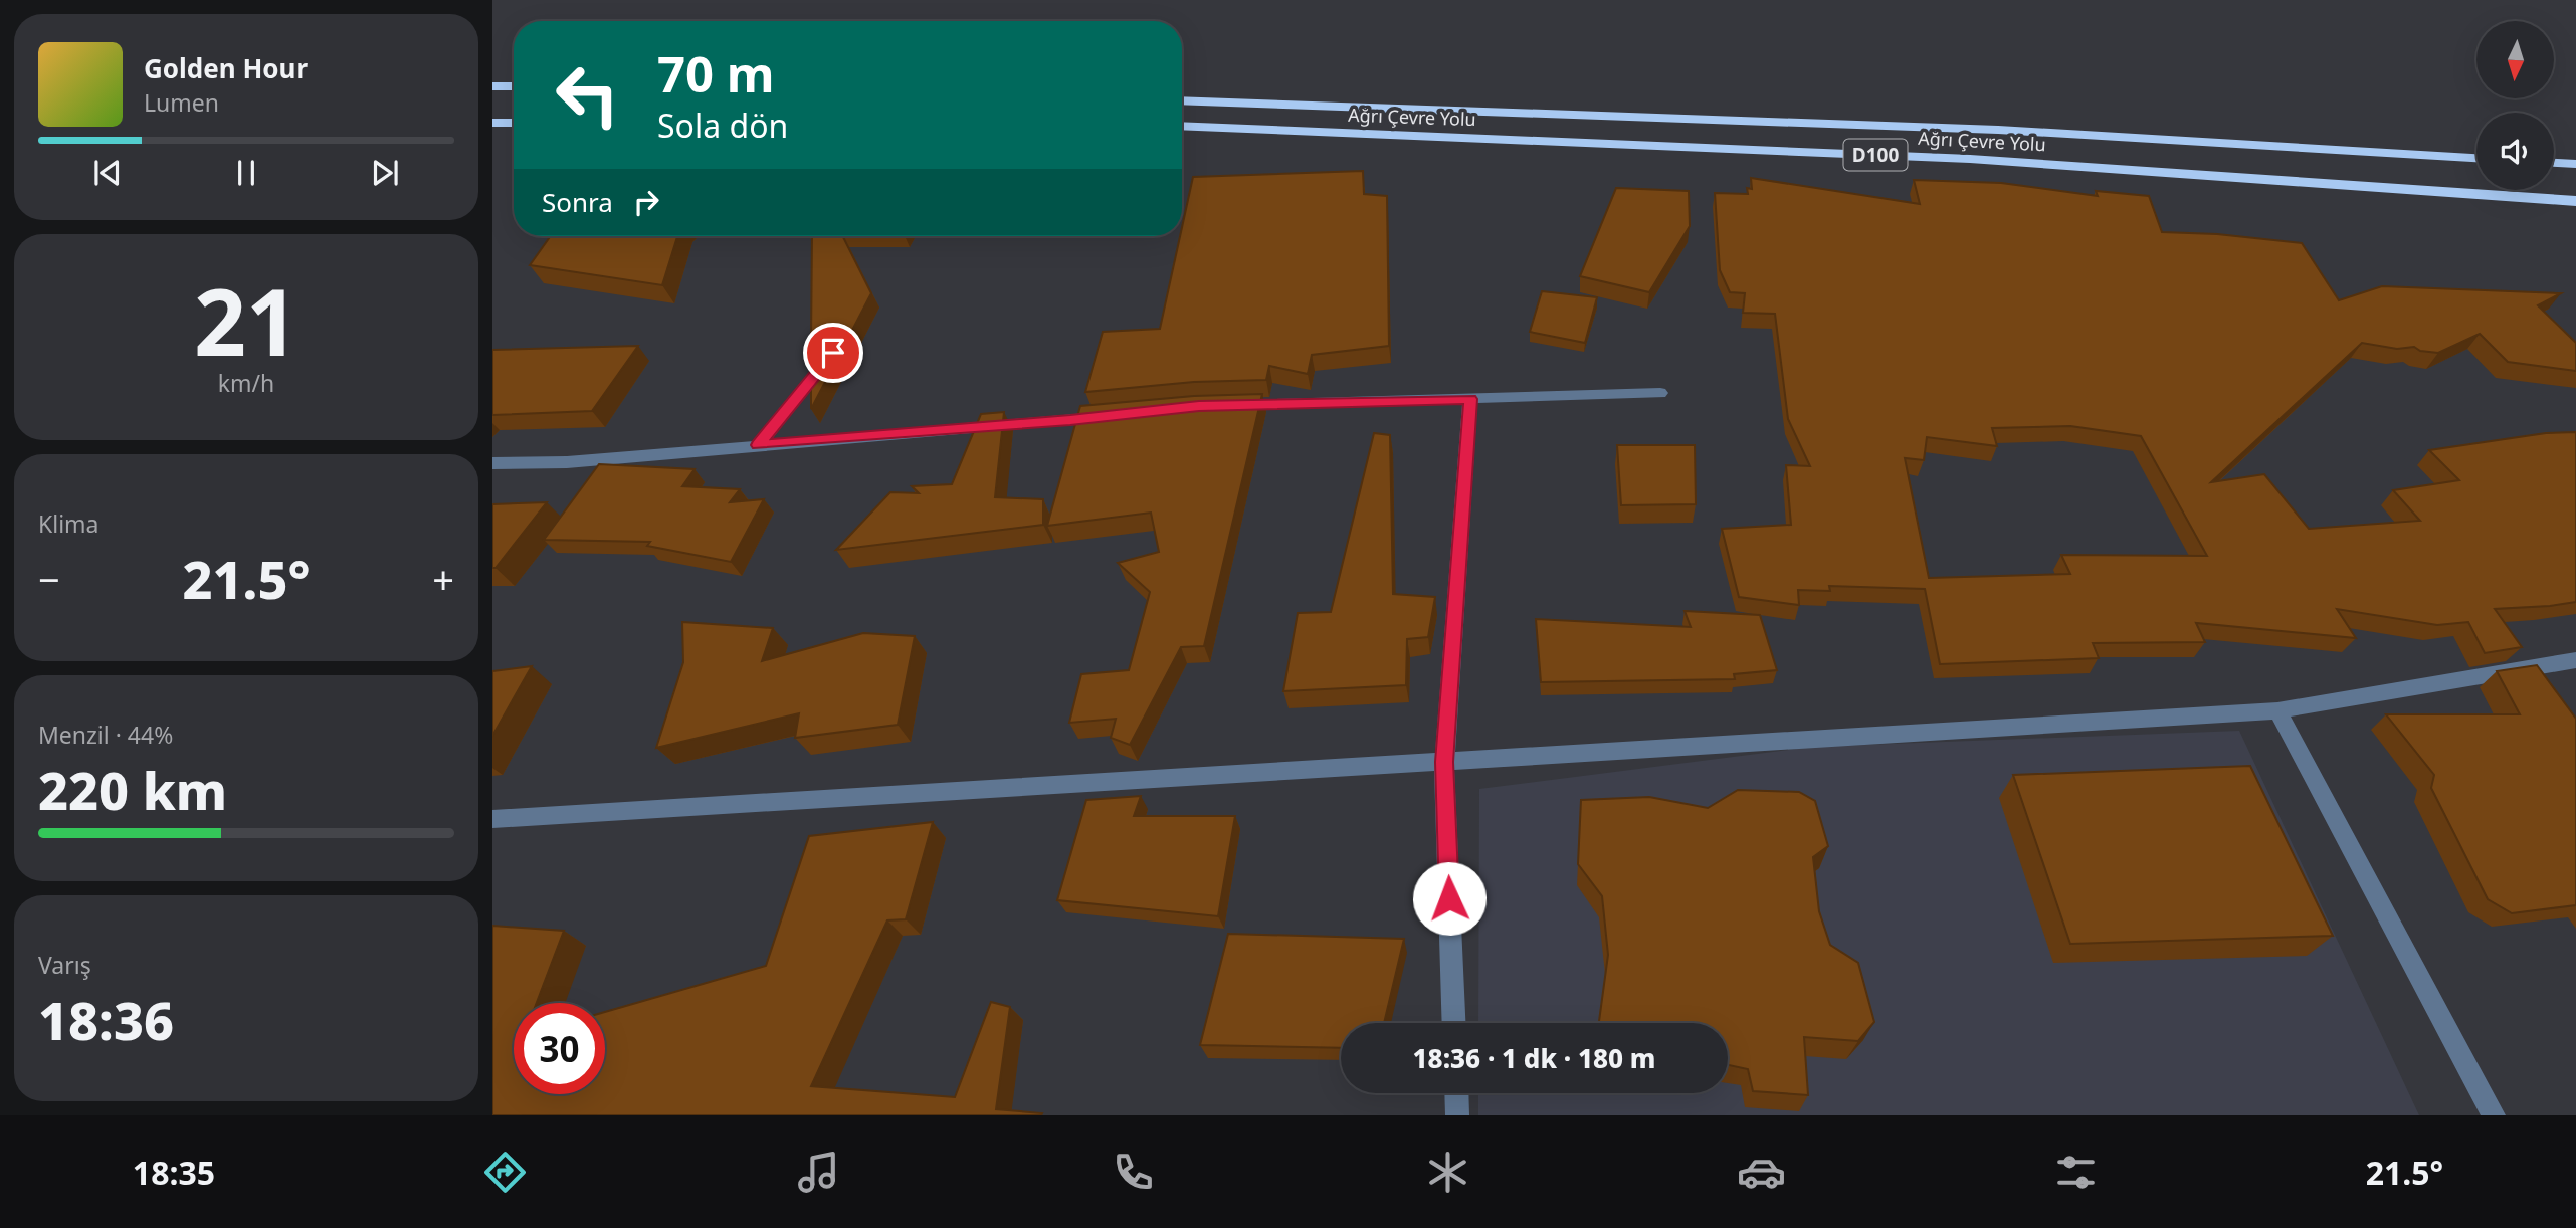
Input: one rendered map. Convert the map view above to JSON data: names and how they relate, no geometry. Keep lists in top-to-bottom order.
{
  "streets": {
    "highway": ["Ağrı Çevre Yolu", "D100"]
  },
  "north": "bottom",
  "page": {
    "turn": ["70 m", "Sola dön"],
    "song": ["Golden Hour", "Lumen"],
    "then": "Sonra",
    "tile": [
      ["21", "km/h"],
      "Klima",
      ["Menzil · 44%", "220 km"],
      ["Varış", "18:36"]
    ],
    "heat": ["−", "21.5°", "+"],
    "limit": "30",
    "trip": "18:36 · 1 dk · 180 m",
    "tabs": ["18:35", "21.5°"]
  }
}
